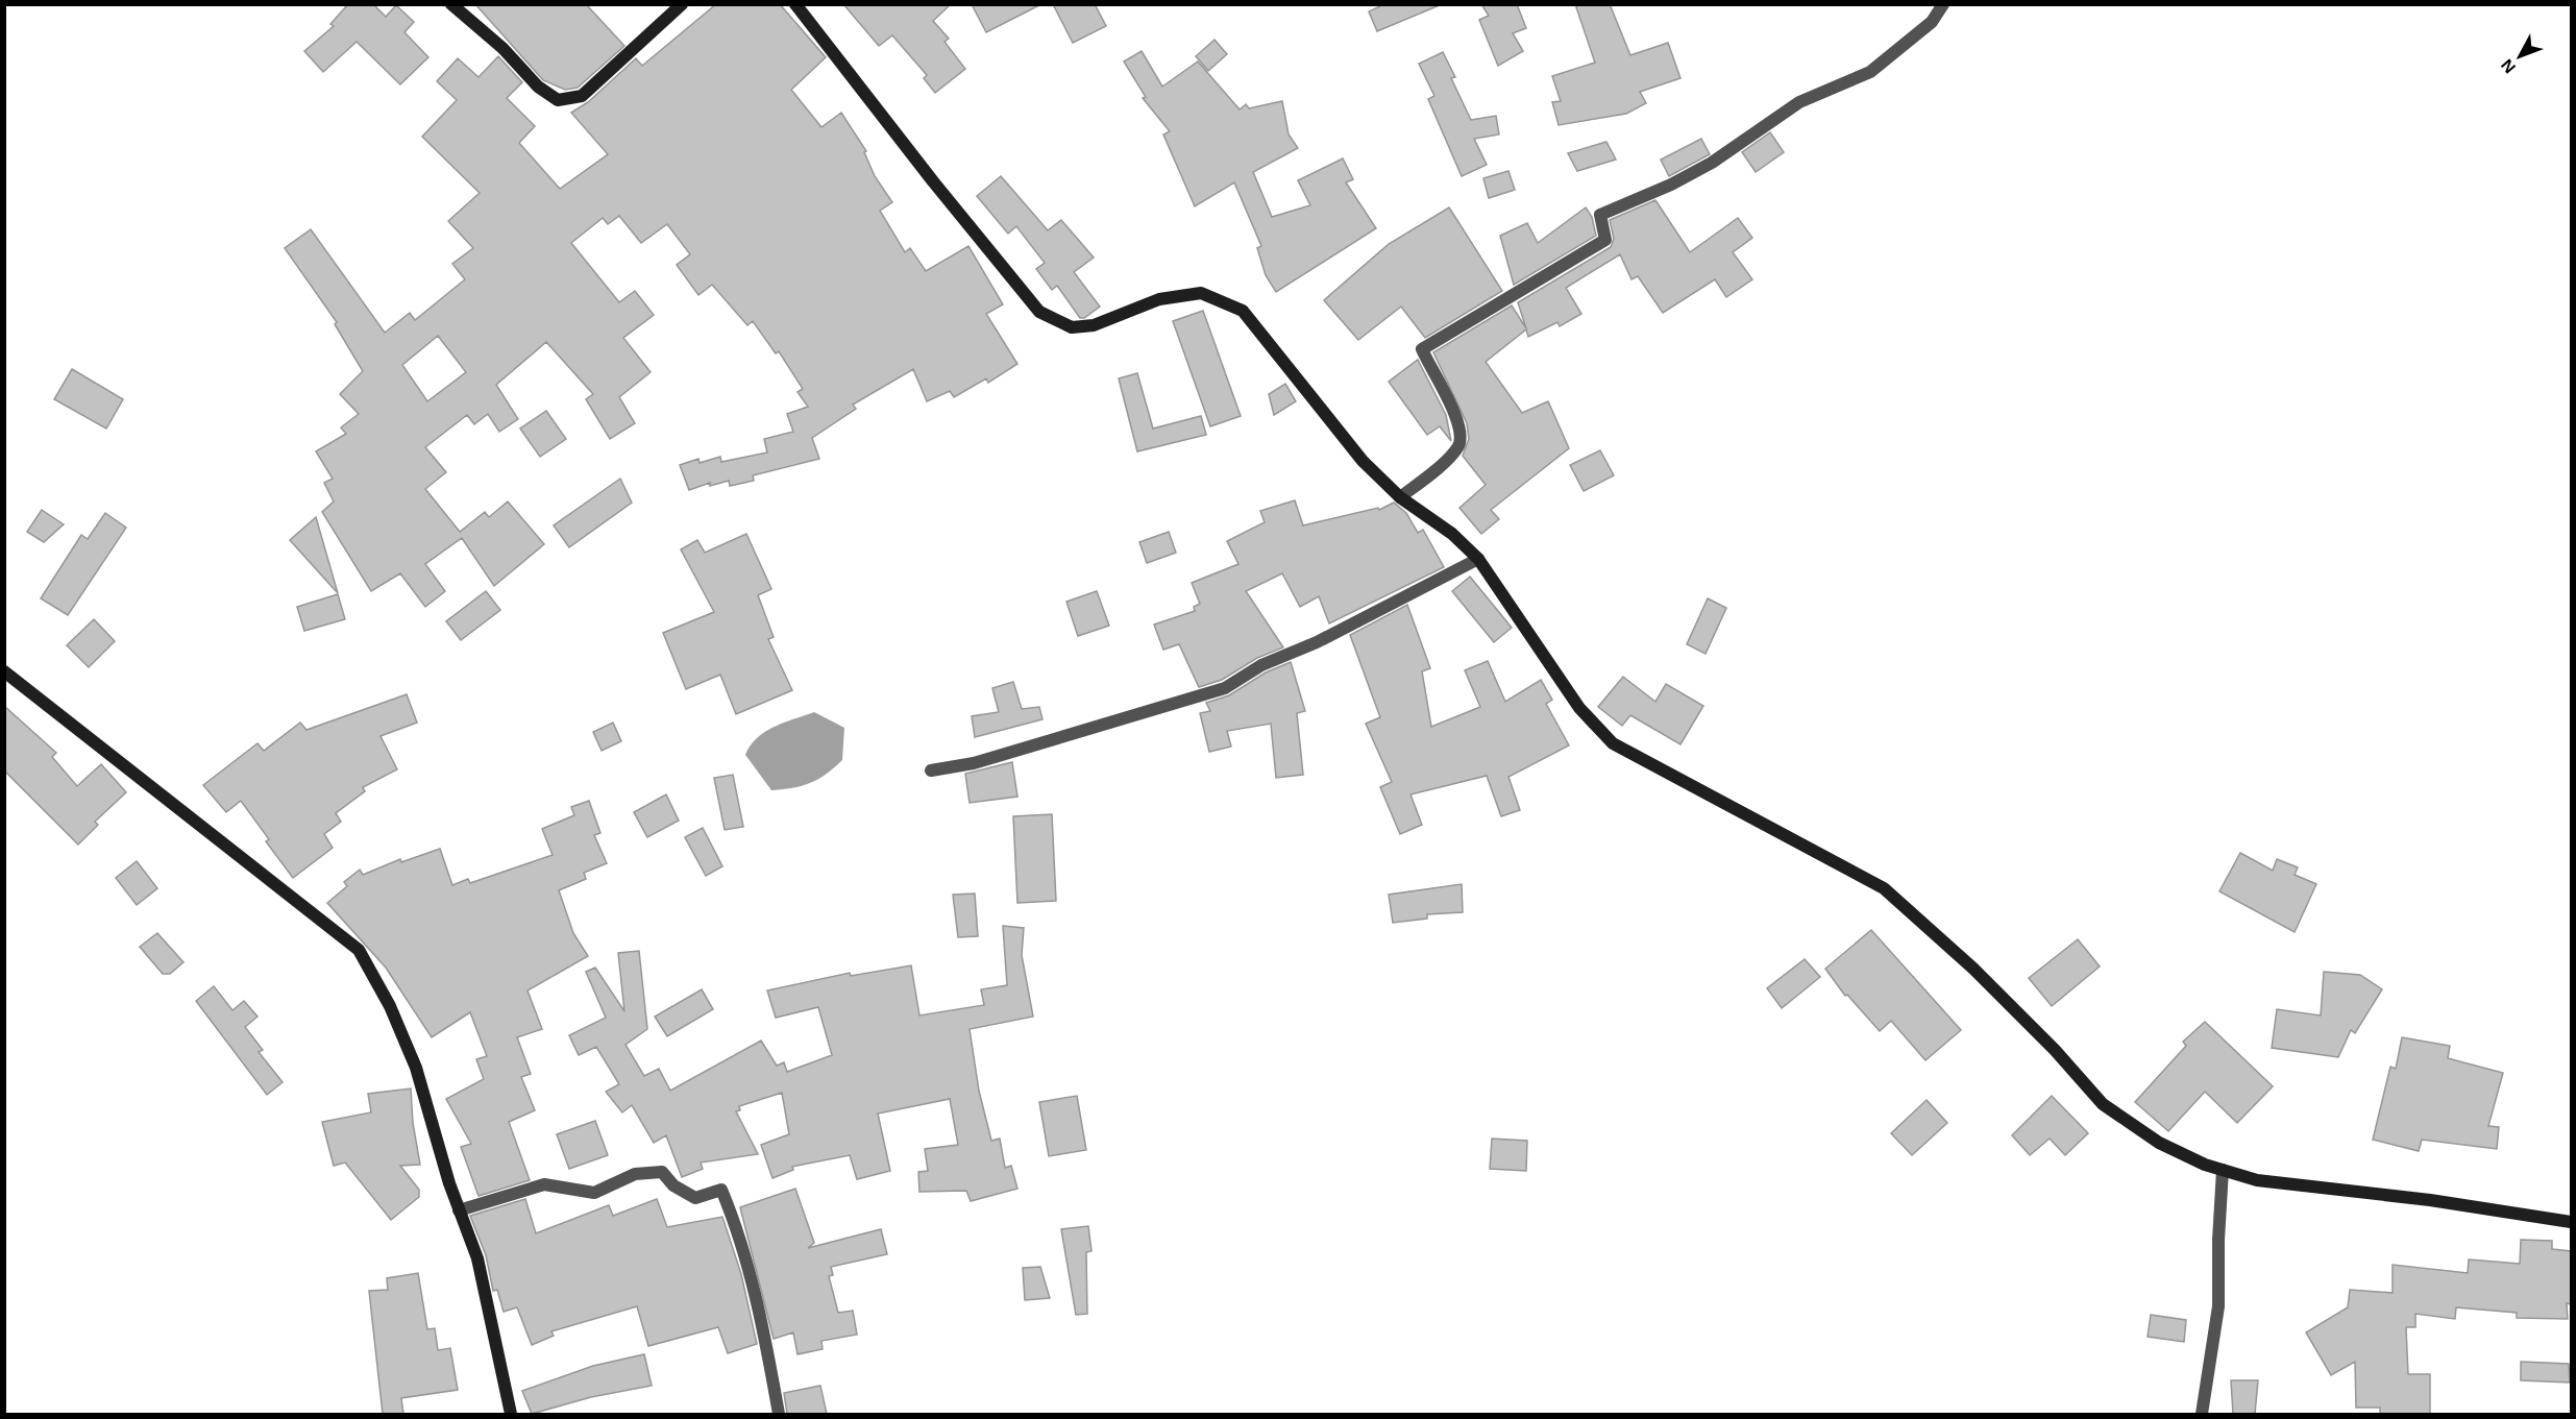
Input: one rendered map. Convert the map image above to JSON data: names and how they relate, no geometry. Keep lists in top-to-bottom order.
{
  "north": "bottom left"
}
